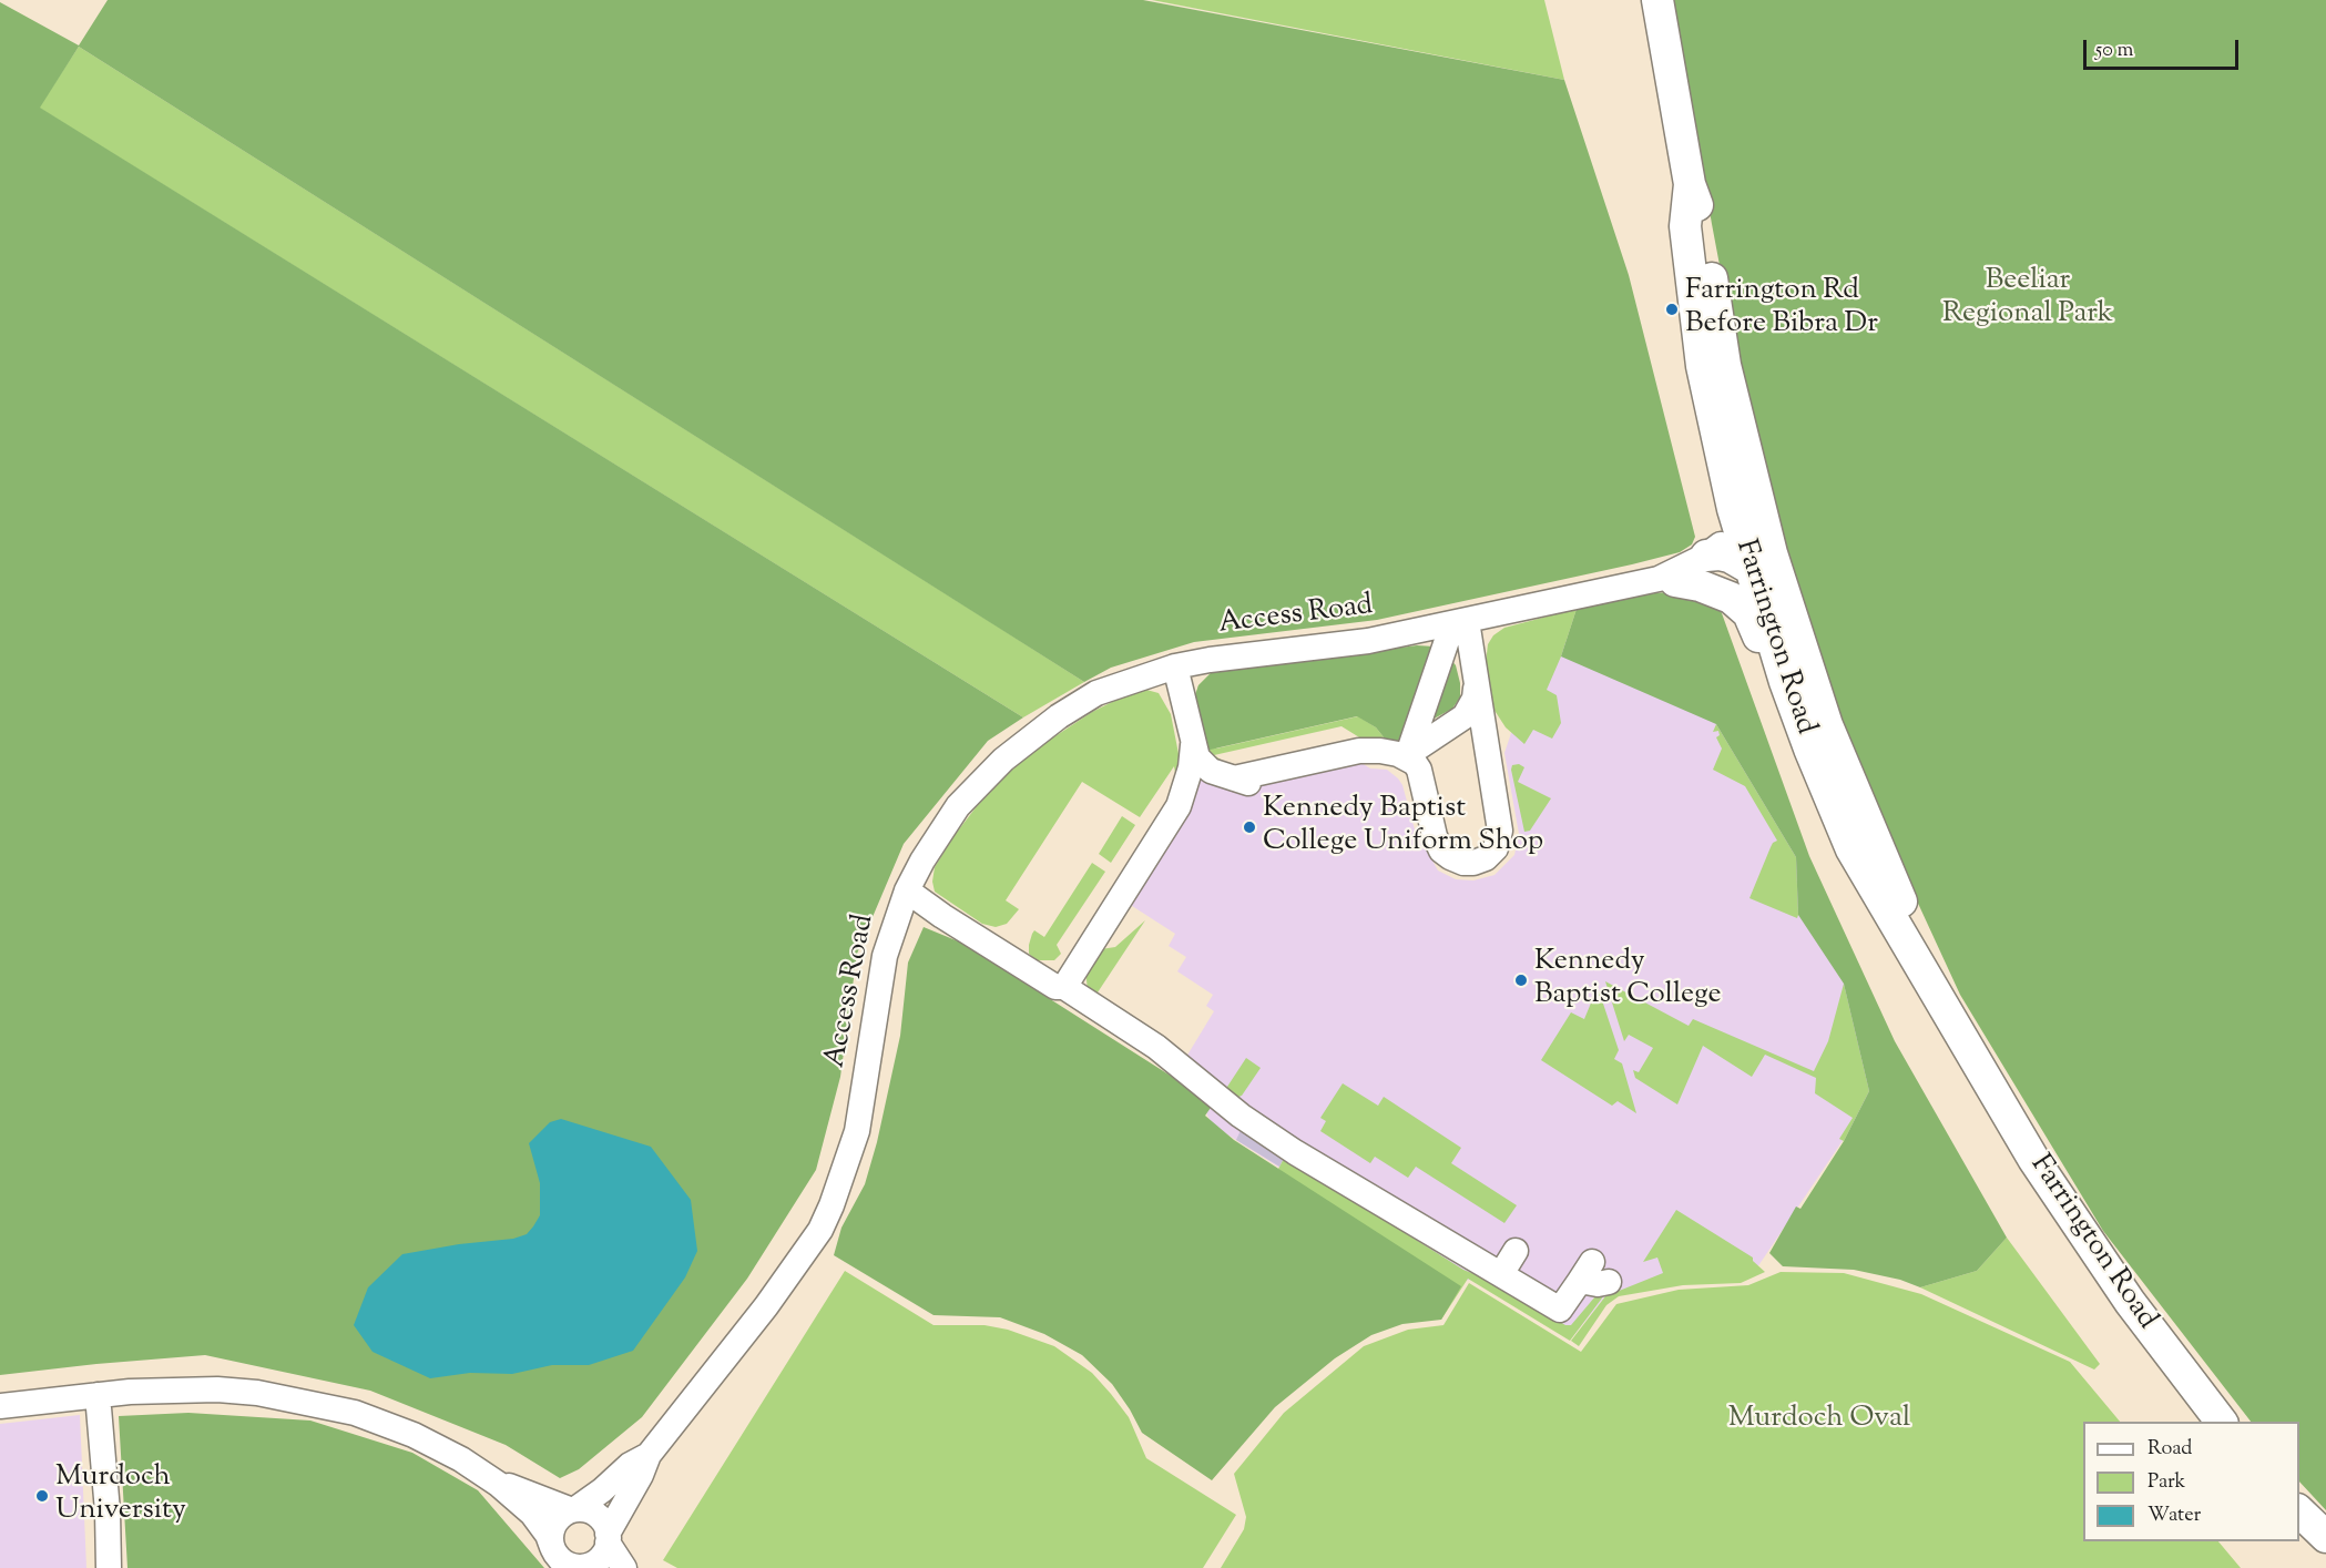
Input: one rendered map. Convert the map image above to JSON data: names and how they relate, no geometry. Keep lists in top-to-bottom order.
{
  "streets": {
    "main road": ["Farrington Road"],
    "street": ["Access Road"]
  },
  "crossings": [
    ["Access Road", "Farrington Road"]
  ],
  "parks": ["Beeliar Regional Park", "Murdoch Oval"],
  "places": [
    "Farrington Rd Before Bibra Dr",
    "Kennedy Baptist College Uniform Shop",
    "Kennedy Baptist College",
    "Murdoch University"
  ],
  "legend": ["Road", "Park", "Water"],
  "scale_bar": "50 m"
}
